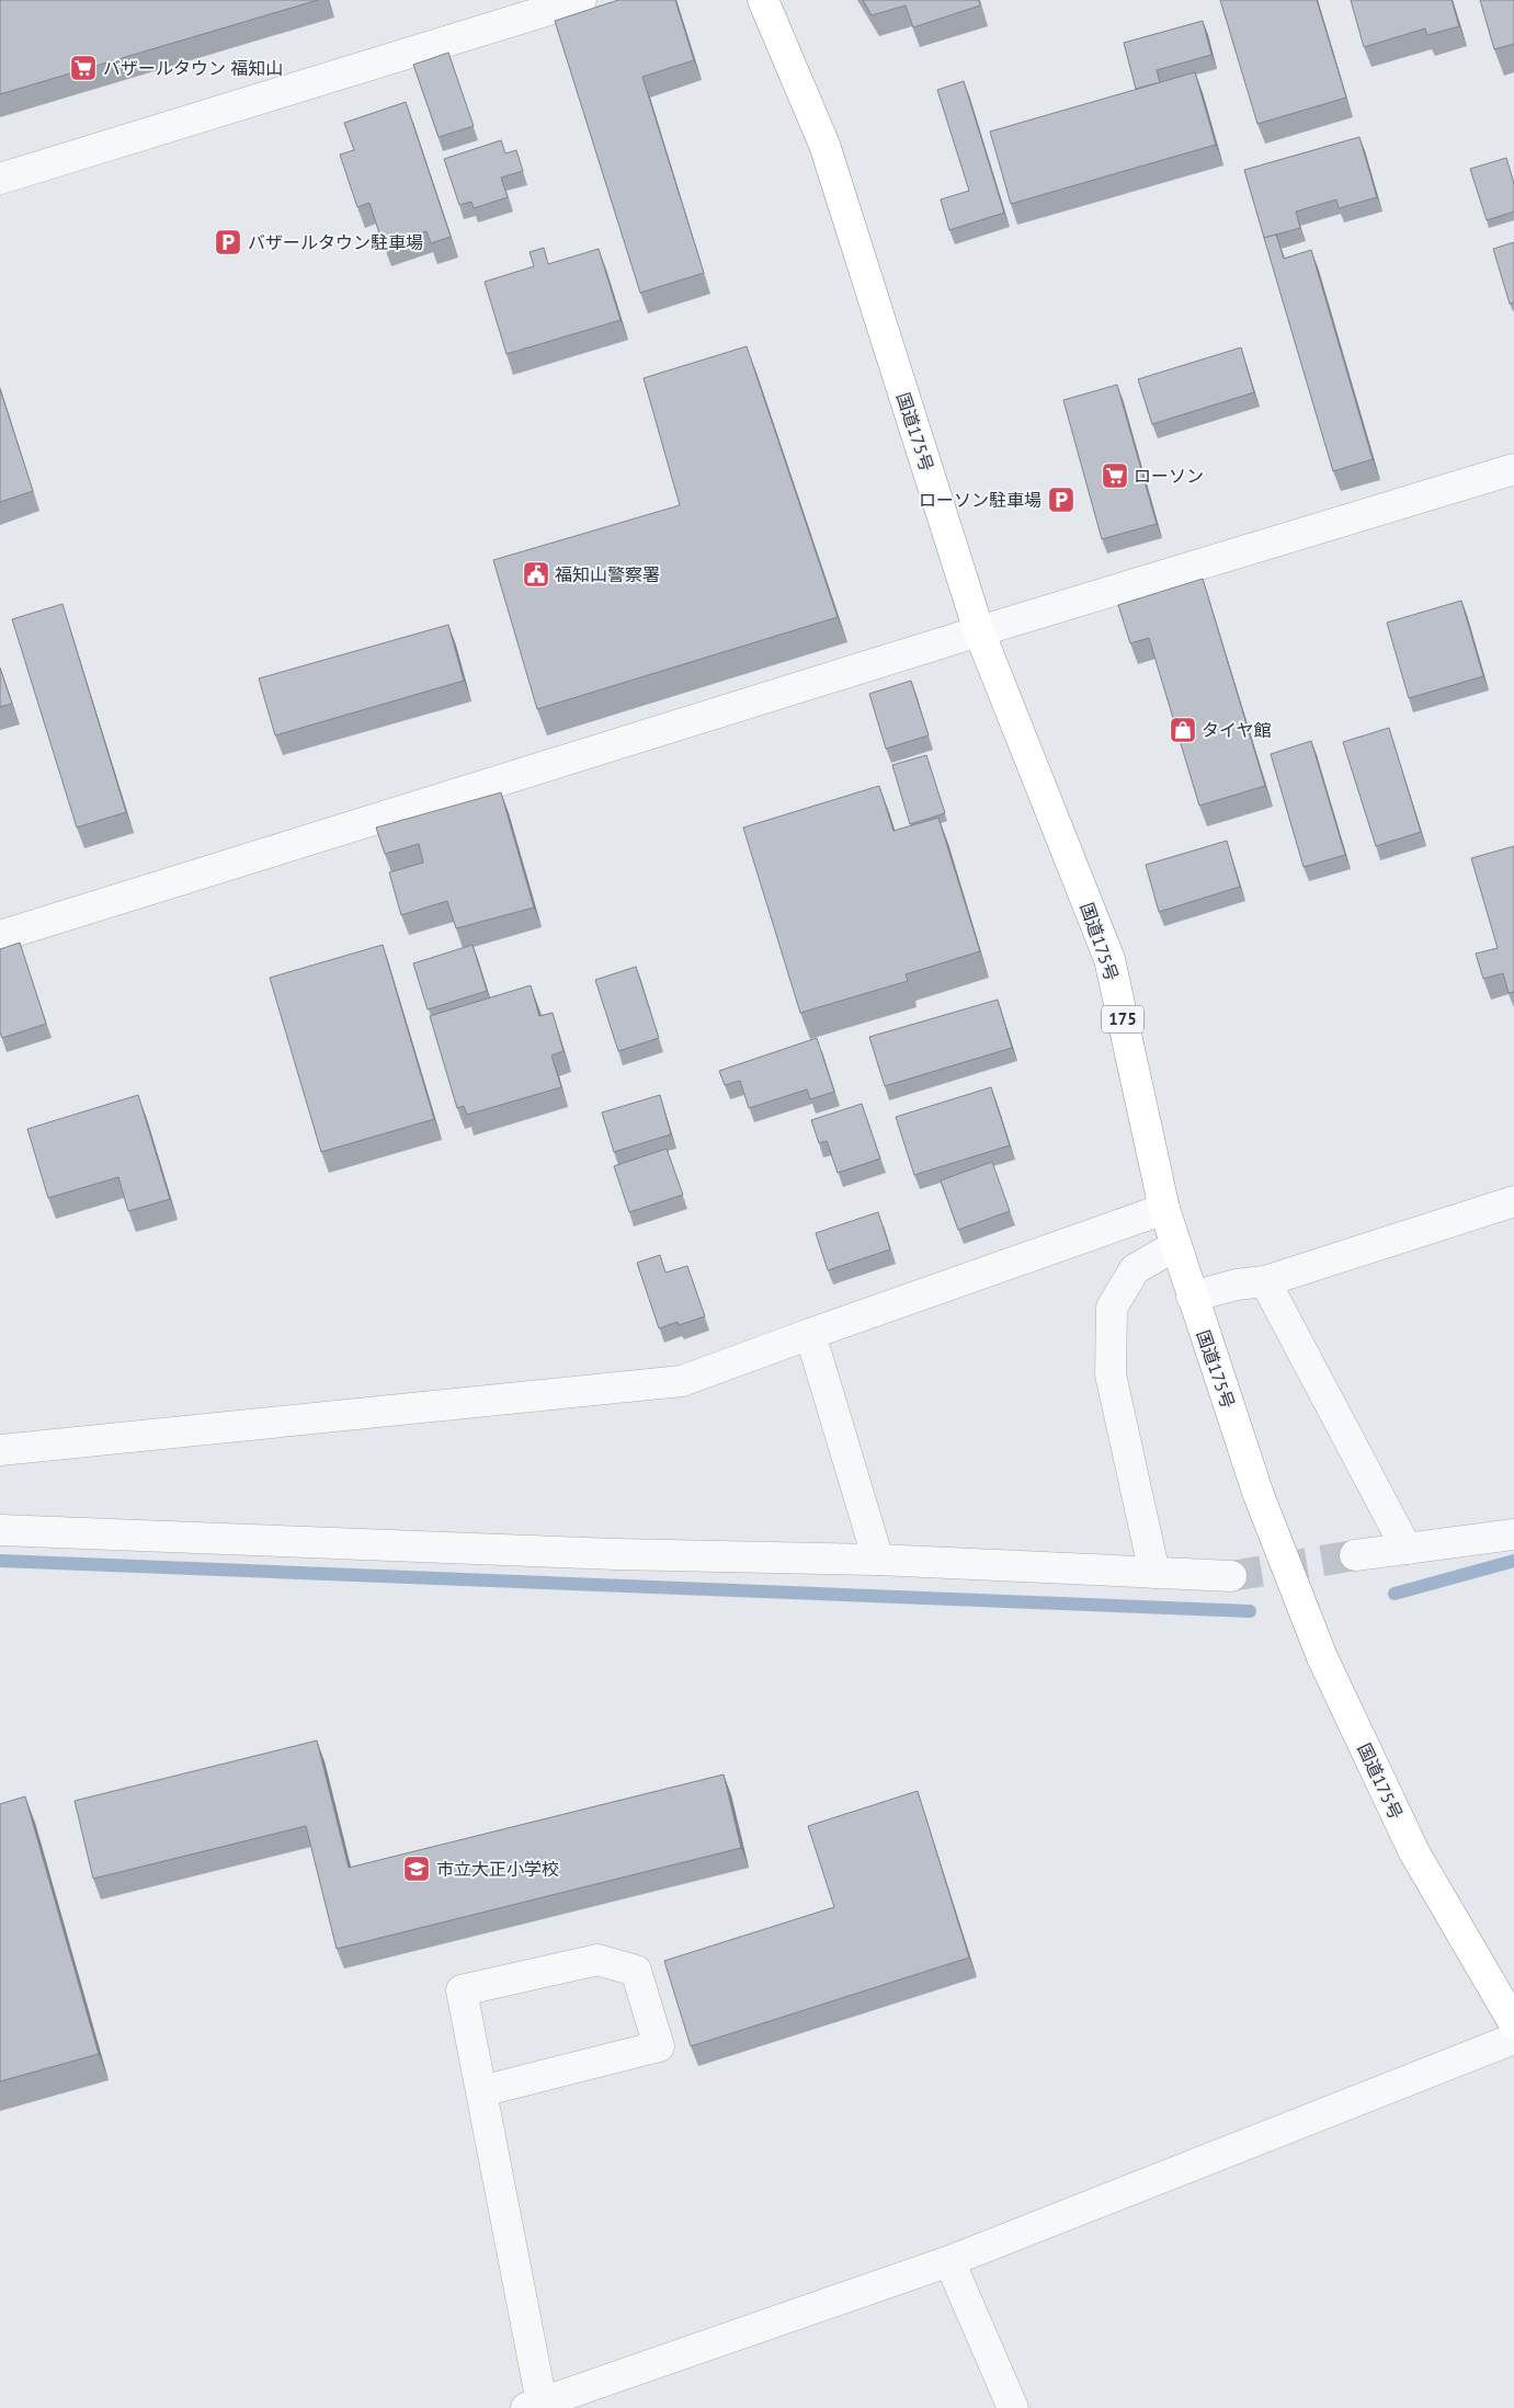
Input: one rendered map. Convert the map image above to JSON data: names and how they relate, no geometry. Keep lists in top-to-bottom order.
{
  "streets": {
    "highway": ["国道175号", "175"]
  },
  "places": {
    "supermarket": ["バザールタウン 福知山", "ローソン"],
    "parking": ["バザールタウン駐車場", "ローソン駐車場"],
    "public building": ["福知山警察署"],
    "shop": ["タイヤ館"],
    "school or university": ["市立大正小学校"]
  }
}
